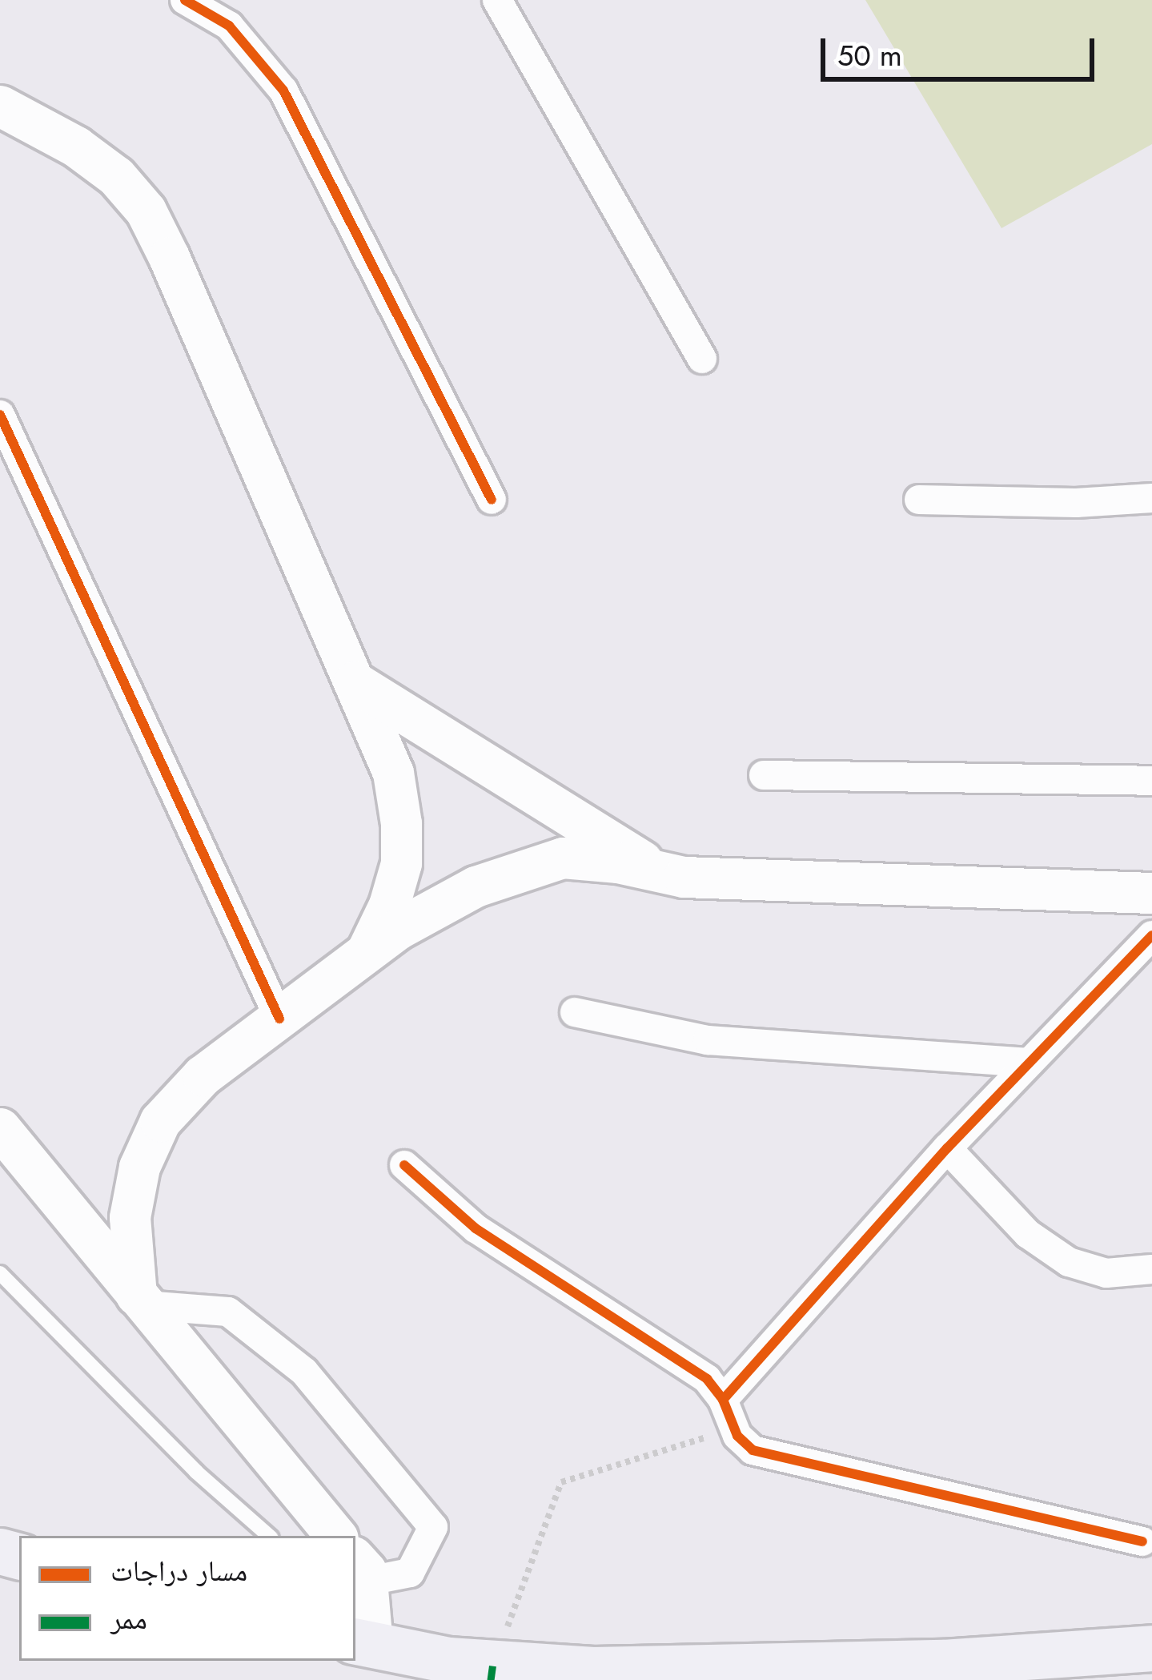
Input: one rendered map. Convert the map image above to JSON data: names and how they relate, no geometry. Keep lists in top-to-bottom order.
{
  "legend": ["مسار دراجات", "ممر"],
  "scale_bar": "50 m"
}
